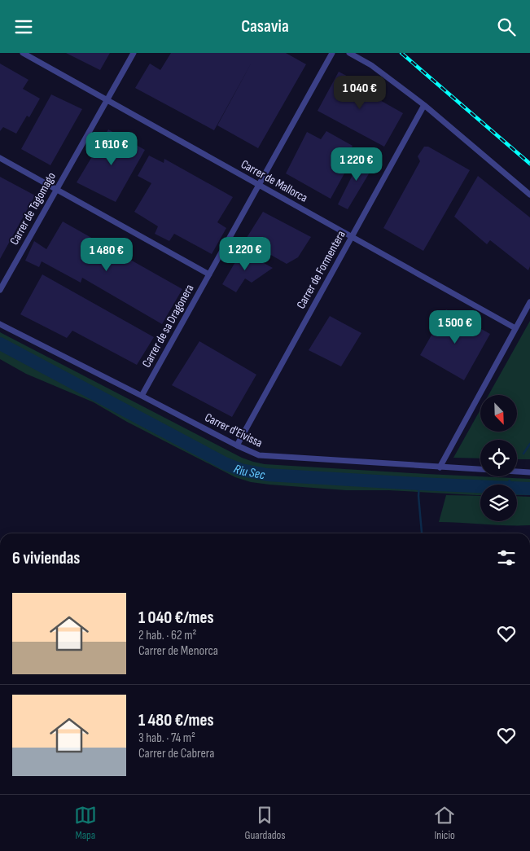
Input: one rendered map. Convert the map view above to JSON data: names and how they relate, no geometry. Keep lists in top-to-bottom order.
{
  "streets": {
    "street": [
      "Carrer de Mallorca",
      "Carrer de Tagomago",
      "Carrer de Formentera",
      "Carrer de sa Dragonera",
      "Carrer d'Eivissa"
    ]
  },
  "crossings": [
    ["Carrer de Mallorca", "Carrer de Tagomago"],
    ["Carrer de Mallorca", "Carrer de Formentera"],
    ["Carrer de Mallorca", "Carrer de sa Dragonera"],
    ["Carrer de Formentera", "Carrer d'Eivissa"],
    ["Carrer de sa Dragonera", "Carrer d'Eivissa"]
  ],
  "water": ["Riu Sec"],
  "north": "bottom right",
  "page": {
    "header": "Casavia",
    "price": [
      "1 040 €",
      "1 610 €",
      "1 220 €",
      "1 220 €",
      "1 480 €",
      "1 500 €"
    ],
    "heading": "6 viviendas",
    "list": [
      {
        "name": "1 040 €/mes",
        "note": "2 hab. · 62 m² · Carrer de Menorca"
      },
      {
        "name": "1 480 €/mes",
        "note": "3 hab. · 74 m² · Carrer de Cabrera"
      }
    ],
    "tabs": ["Mapa", "Guardados", "Inicio"]
  }
}
